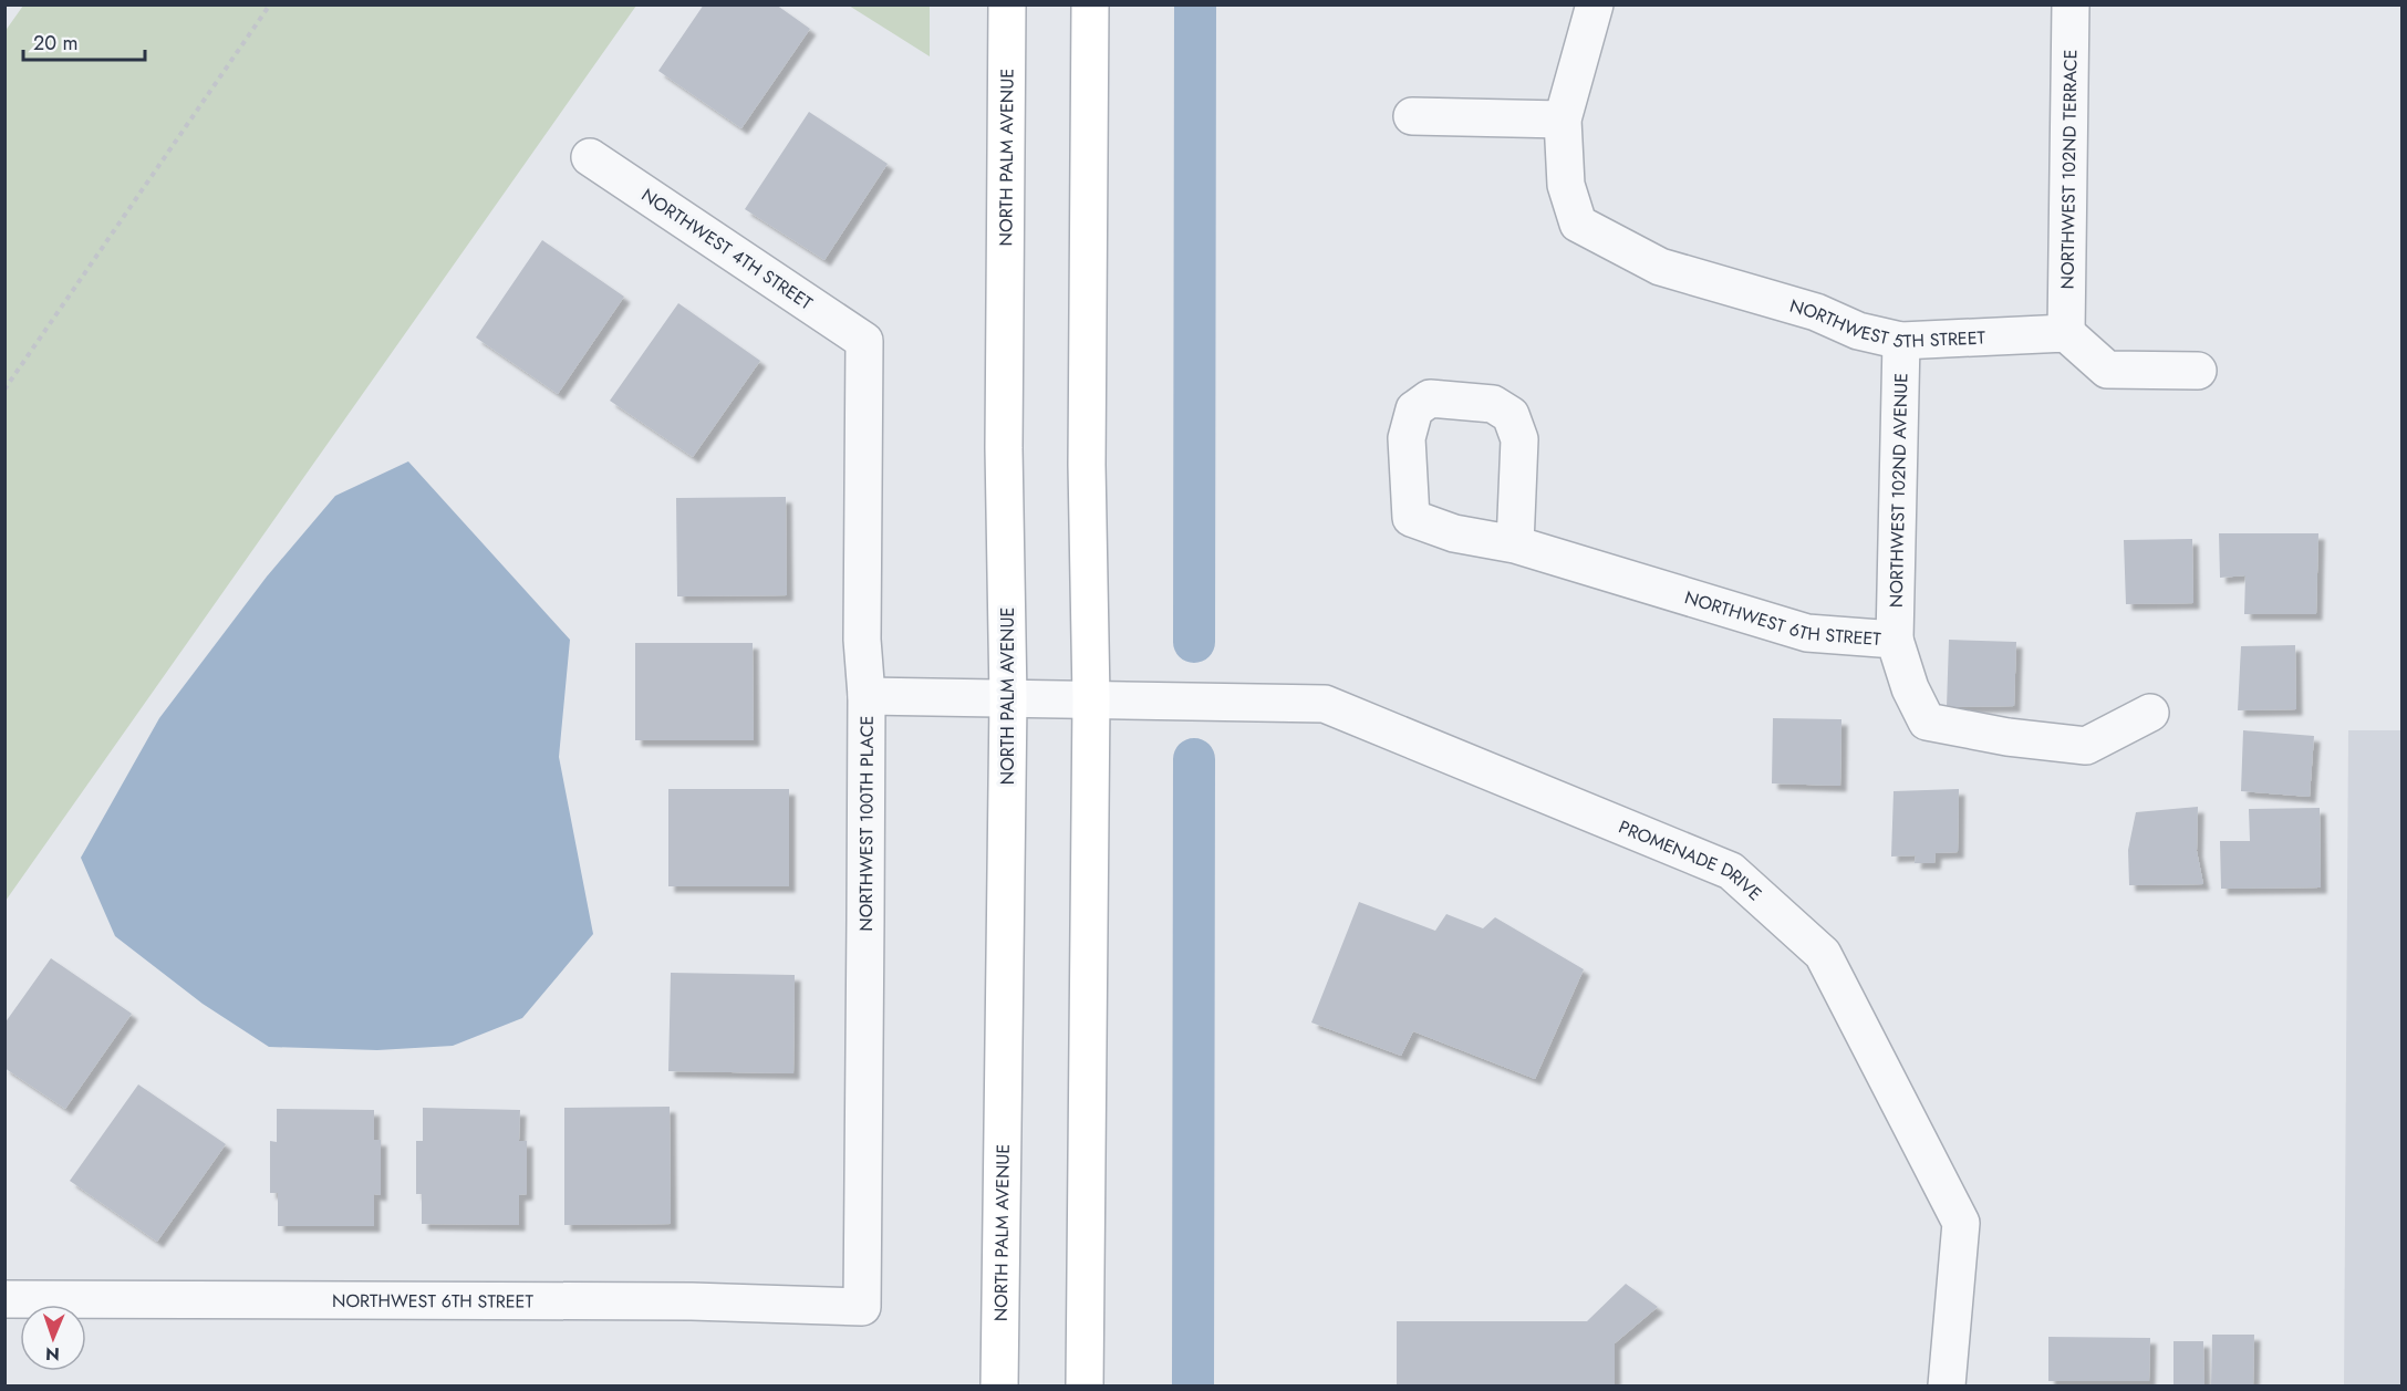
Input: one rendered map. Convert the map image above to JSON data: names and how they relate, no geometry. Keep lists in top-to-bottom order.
{
  "streets": {
    "main road": ["NORTH PALM AVENUE"],
    "street": [
      "NORTHWEST 102ND TERRACE",
      "NORTHWEST 4TH STREET",
      "NORTHWEST 5TH STREET",
      "NORTHWEST 102ND AVENUE",
      "NORTHWEST 6TH STREET",
      "NORTHWEST 100TH PLACE",
      "PROMENADE DRIVE"
    ]
  },
  "crossings": [
    ["NORTHWEST 102ND TERRACE", "NORTHWEST 5TH STREET"],
    ["NORTHWEST 4TH STREET", "NORTHWEST 100TH PLACE"],
    ["NORTHWEST 5TH STREET", "NORTHWEST 102ND AVENUE"],
    ["NORTHWEST 102ND AVENUE", "NORTHWEST 6TH STREET"],
    ["NORTHWEST 6TH STREET", "NORTHWEST 100TH PLACE"]
  ],
  "scale_bar": "20 m",
  "north": "bottom"
}
